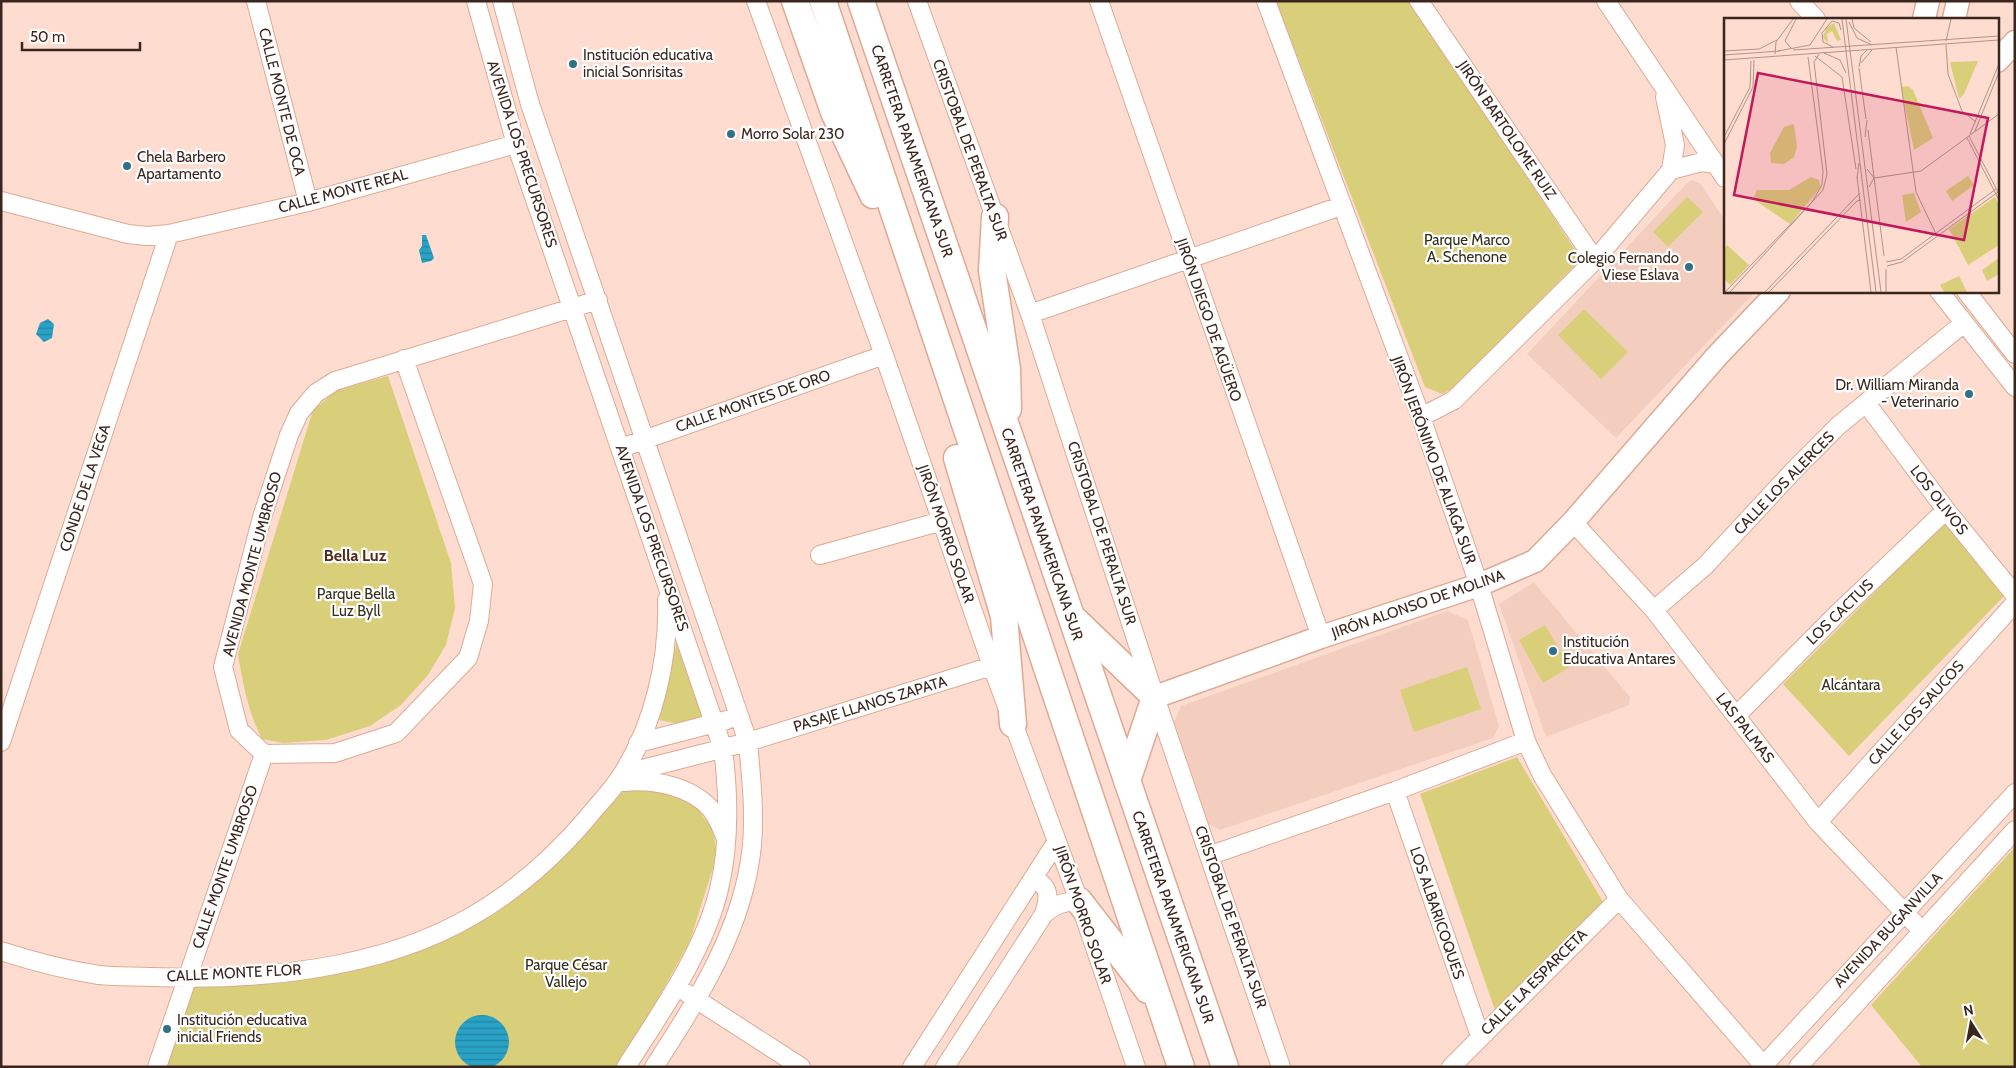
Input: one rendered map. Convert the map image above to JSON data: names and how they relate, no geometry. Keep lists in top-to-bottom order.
{
  "streets": {
    "highway": ["CARRETERA PANAMERICANA SUR"],
    "main road": ["JIRÓN ALONSO DE MOLINA"],
    "street": [
      "CALLE MONTE DE OCA",
      "JIRÓN BARTOLOME RUIZ",
      "CRISTOBAL DE PERALTA SUR",
      "AVENIDA LOS PRECURSORES",
      "CALLE MONTE REAL",
      "JIRÓN DIEGO DE AGÜERO",
      "CALLE MONTES DE ORO",
      "JIRÓN JERÓNIMO DE ALIAGA SUR",
      "CALLE LOS ALERCES",
      "CONDE DE LA VEGA",
      "LOS OLIVOS",
      "JIRÓN MORRO SOLAR",
      "AVENIDA MONTE UMBROSO",
      "LOS CACTUS",
      "PASAJE LLANOS ZAPATA",
      "CALLE LOS SAUCOS",
      "LAS PALMAS",
      "CALLE MONTE UMBROSO",
      "LOS ALBARICOQUES",
      "AVENIDA BUGANVILLA",
      "CALLE MONTE FLOR",
      "CALLE LA ESPARCETA"
    ]
  },
  "crossings": [
    ["CALLE MONTE DE OCA", "CALLE MONTE REAL"],
    ["CRISTOBAL DE PERALTA SUR", "JIRÓN ALONSO DE MOLINA"],
    ["AVENIDA LOS PRECURSORES", "CALLE MONTE REAL"],
    ["AVENIDA LOS PRECURSORES", "CALLE MONTES DE ORO"],
    ["AVENIDA LOS PRECURSORES", "AVENIDA MONTE UMBROSO"],
    ["AVENIDA LOS PRECURSORES", "PASAJE LLANOS ZAPATA"],
    ["AVENIDA LOS PRECURSORES", "CALLE MONTE FLOR"],
    ["CALLE MONTE REAL", "CONDE DE LA VEGA"],
    ["JIRÓN DIEGO DE AGÜERO", "JIRÓN ALONSO DE MOLINA"],
    ["CALLE MONTES DE ORO", "JIRÓN MORRO SOLAR"],
    ["JIRÓN JERÓNIMO DE ALIAGA SUR", "JIRÓN ALONSO DE MOLINA"],
    ["JIRÓN JERÓNIMO DE ALIAGA SUR", "AVENIDA BUGANVILLA"],
    ["JIRÓN JERÓNIMO DE ALIAGA SUR", "CALLE LA ESPARCETA"],
    ["CALLE LOS ALERCES", "LOS OLIVOS"],
    ["CALLE LOS ALERCES", "LAS PALMAS"],
    ["LOS OLIVOS", "LOS CACTUS"],
    ["JIRÓN MORRO SOLAR", "PASAJE LLANOS ZAPATA"],
    ["AVENIDA MONTE UMBROSO", "CALLE MONTE UMBROSO"],
    ["JIRÓN ALONSO DE MOLINA", "LAS PALMAS"],
    ["LOS CACTUS", "LAS PALMAS"],
    ["PASAJE LLANOS ZAPATA", "CALLE MONTE FLOR"],
    ["CALLE LOS SAUCOS", "LAS PALMAS"],
    ["LAS PALMAS", "AVENIDA BUGANVILLA"],
    ["CALLE MONTE UMBROSO", "CALLE MONTE FLOR"],
    ["LOS ALBARICOQUES", "CALLE LA ESPARCETA"]
  ],
  "districts": ["Bella Luz"],
  "parks": [
    "Parque Marco A. Schenone",
    "Parque Bella Luz Byll",
    "Alcántara",
    "Parque César Vallejo"
  ],
  "places": [
    "Institución educativa inicial Sonrisitas",
    "Morro Solar 230",
    "Chela Barbero Apartamento",
    "Colegio Fernando Viese Eslava",
    "Dr. William Miranda - Veterinario",
    "Institución Educativa Antares",
    "Institución educativa inicial Friends"
  ],
  "scale_bar": "50 m",
  "north": "top"
}
